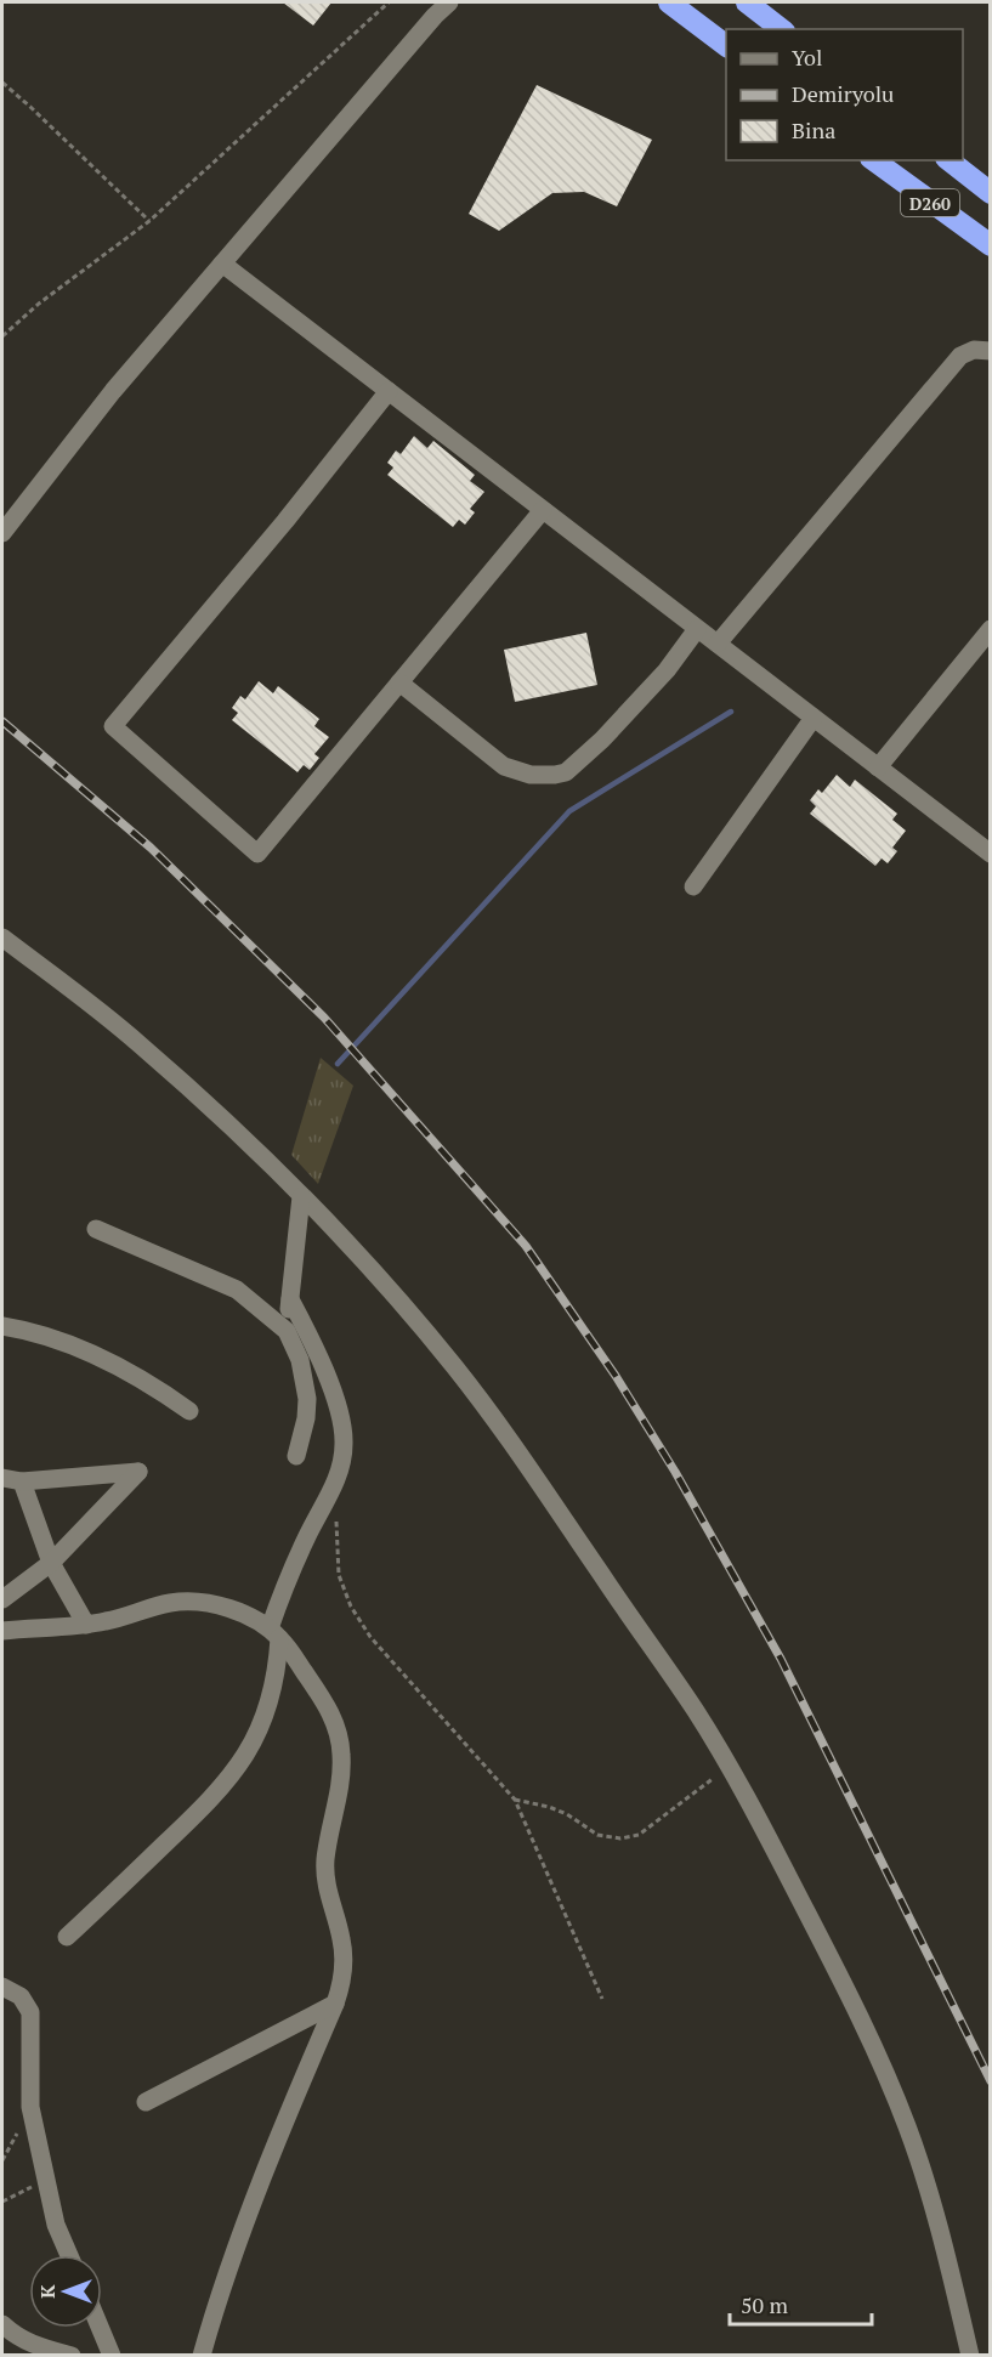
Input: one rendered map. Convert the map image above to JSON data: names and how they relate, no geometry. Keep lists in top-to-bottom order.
{
  "streets": {
    "highway": ["D260"]
  },
  "legend": ["Yol", "Demiryolu", "Bina"],
  "scale_bar": "50 m",
  "north": "left"
}
